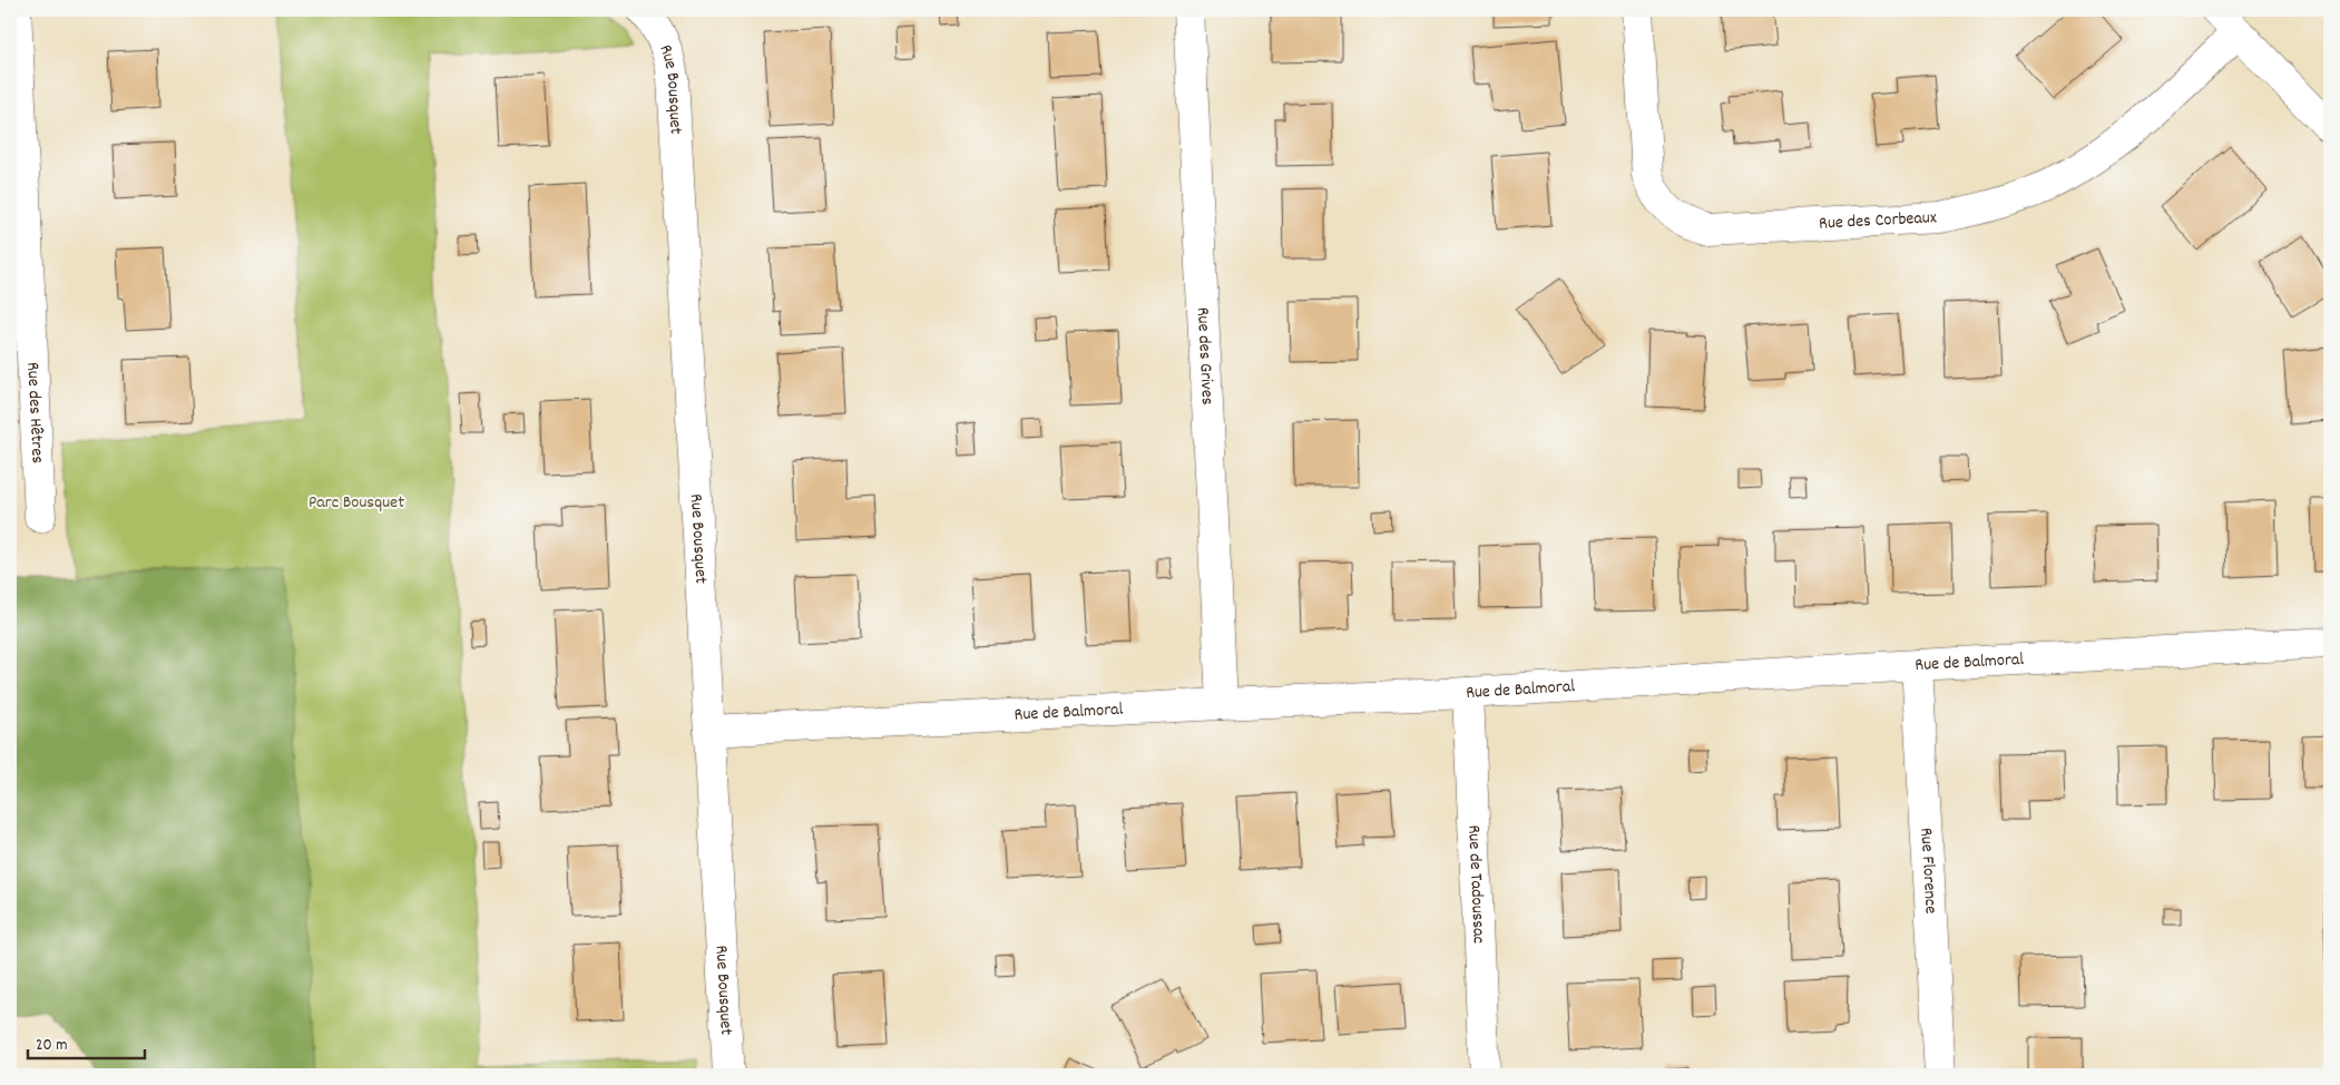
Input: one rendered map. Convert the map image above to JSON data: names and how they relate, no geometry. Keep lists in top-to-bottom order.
{
  "streets": {
    "street": [
      "Rue Bousquet",
      "Rue des Corbeaux",
      "Rue des Grives",
      "Rue des Hêtres",
      "Rue de Balmoral",
      "Rue Florence",
      "Rue de Tadoussac"
    ]
  },
  "crossings": [
    ["Rue Bousquet", "Rue de Balmoral"],
    ["Rue des Grives", "Rue de Balmoral"],
    ["Rue de Balmoral", "Rue Florence"],
    ["Rue de Balmoral", "Rue de Tadoussac"]
  ],
  "parks": ["Parc Bousquet"],
  "scale_bar": "20 m"
}
